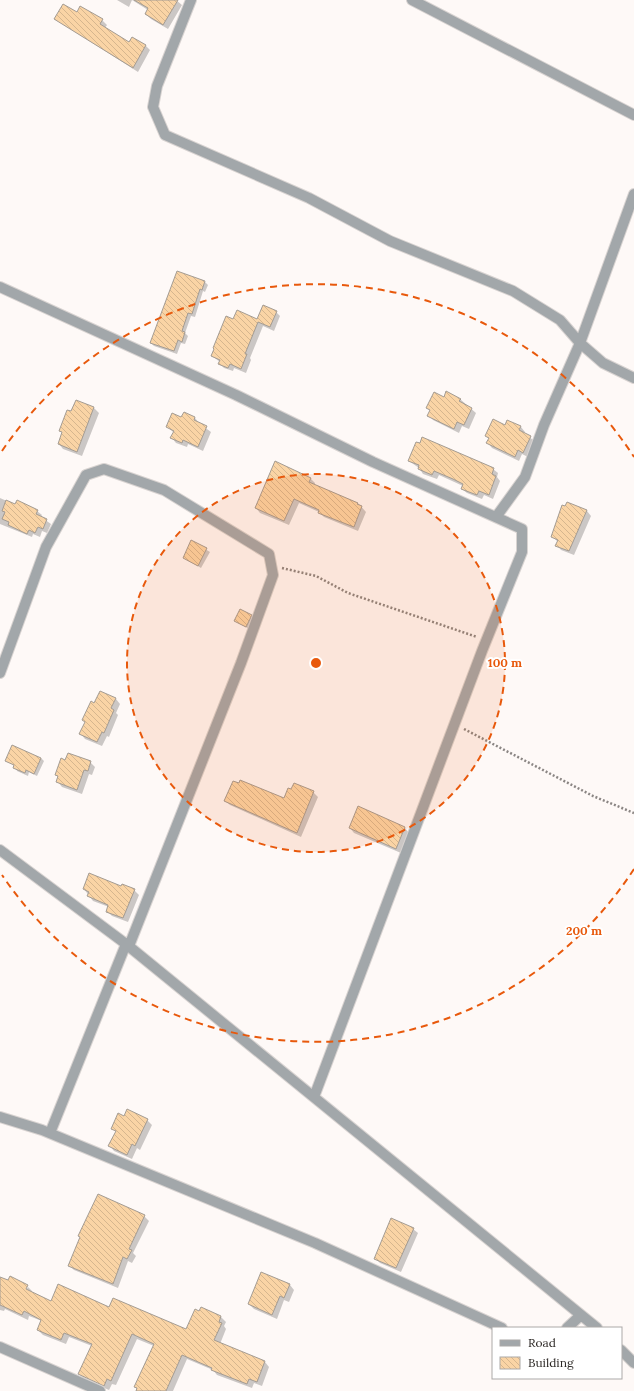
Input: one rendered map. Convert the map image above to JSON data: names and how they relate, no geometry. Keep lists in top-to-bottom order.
{
  "legend": ["Road", "Building"],
  "rings": ["100 m", "200 m"]
}
